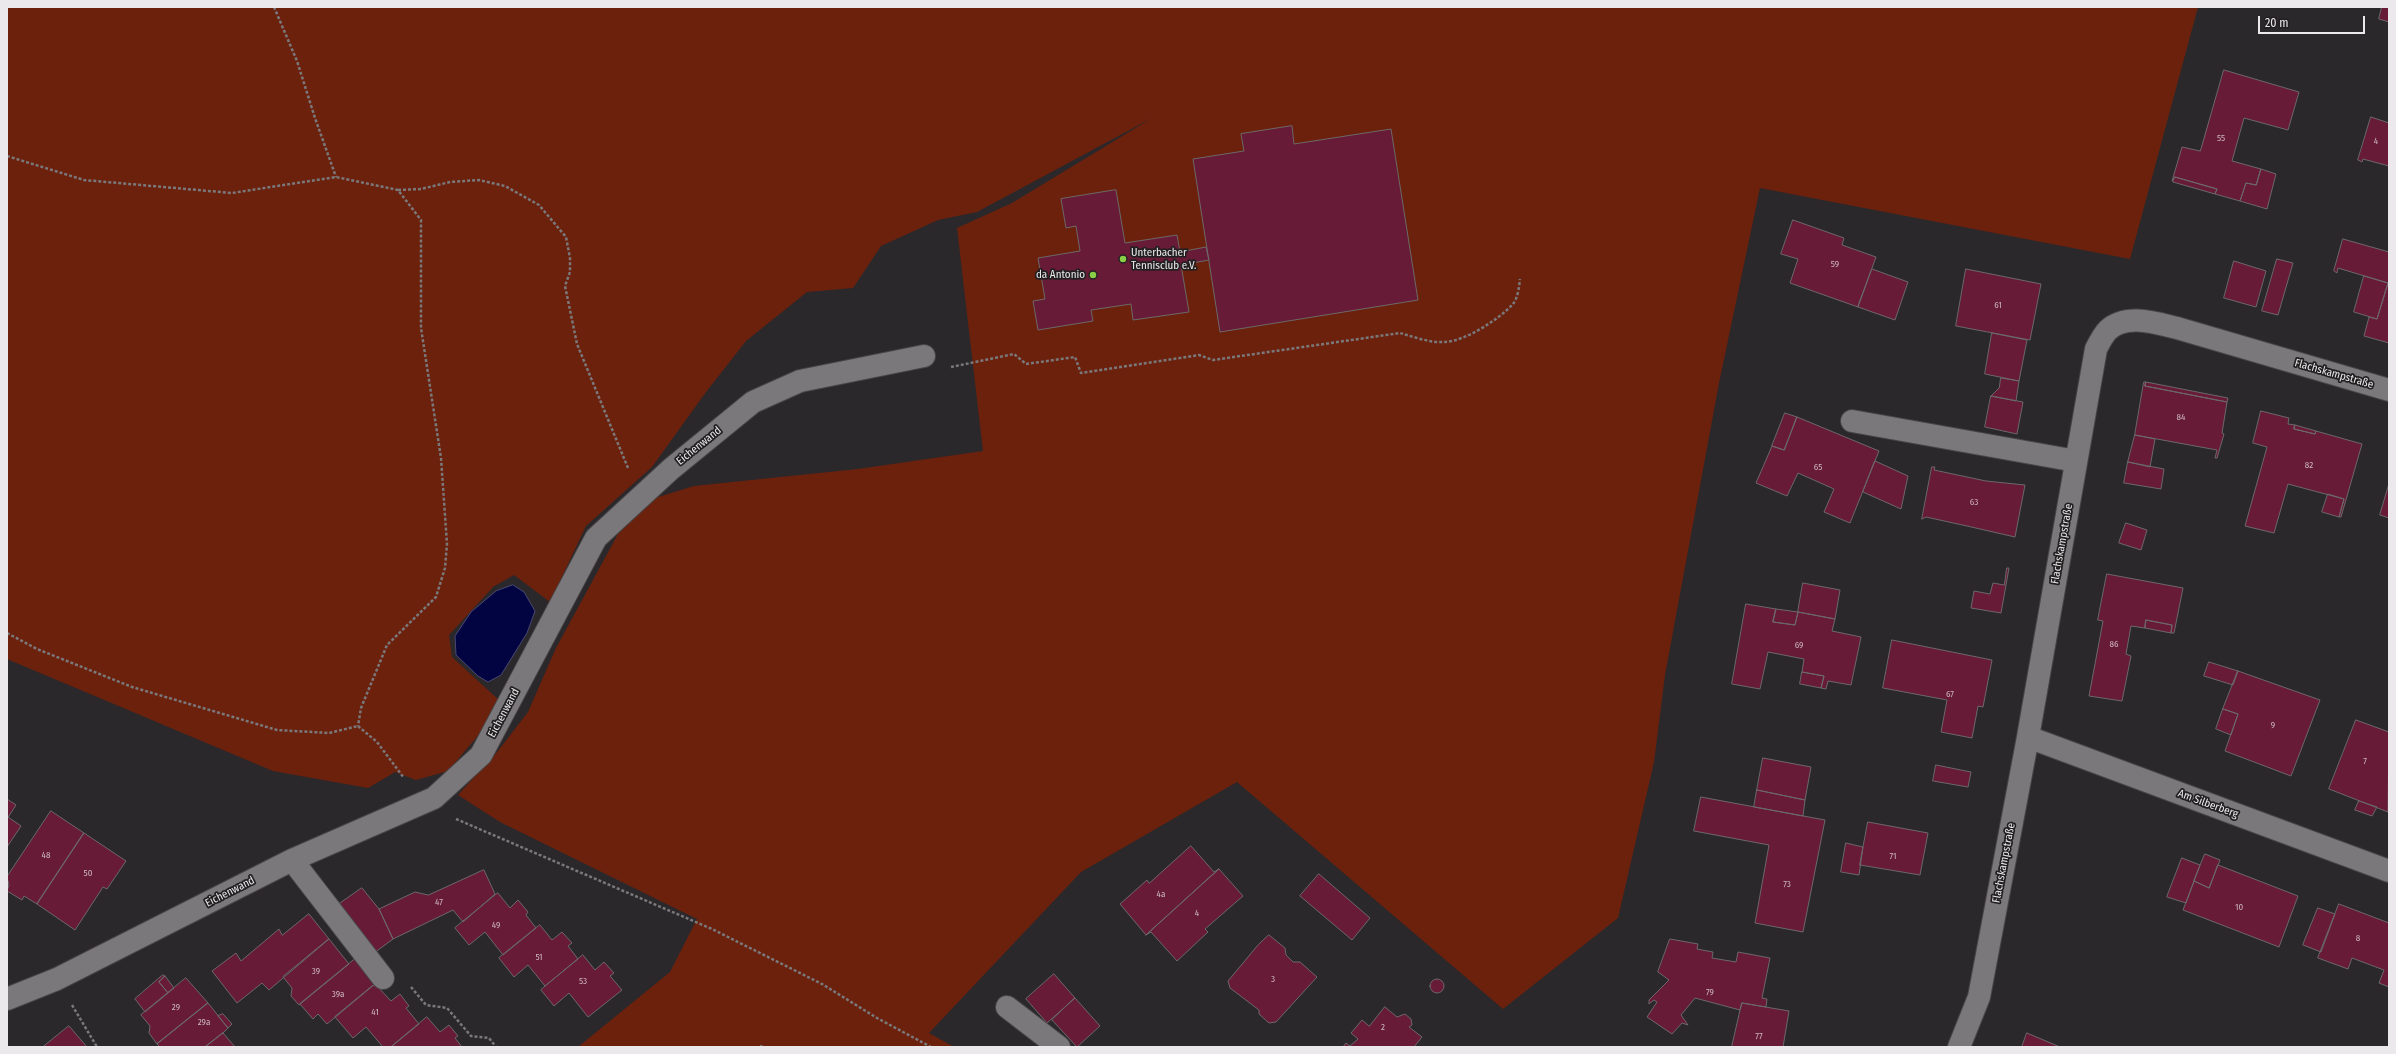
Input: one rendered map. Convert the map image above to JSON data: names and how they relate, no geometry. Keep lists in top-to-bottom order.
{
  "streets": {
    "street": ["Flachskampstraße", "Eichenwand", "Am Silberberg"]
  },
  "crossings": [
    ["Flachskampstraße", "Am Silberberg"]
  ],
  "places": ["Unterbacher Tennisclub e.V.", "da Antonio"],
  "house_numbers": [
    "55",
    "4",
    "59",
    "61",
    "84",
    "82",
    "65",
    "63",
    "86",
    "69",
    "67",
    "9",
    "7",
    "48",
    "71",
    "50",
    "73",
    "4a",
    "47",
    "10",
    "4",
    "49",
    "8",
    "51",
    "39",
    "3",
    "53",
    "79",
    "39a",
    "29",
    "41",
    "29a",
    "2",
    "77"
  ],
  "scale_bar": "20 m"
}
